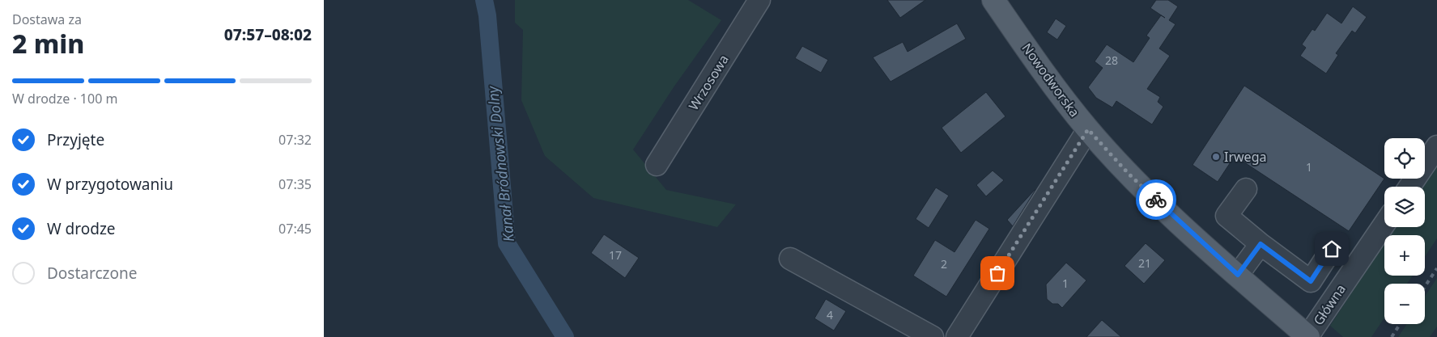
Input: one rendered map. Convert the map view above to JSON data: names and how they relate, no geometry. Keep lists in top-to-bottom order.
{
  "streets": {
    "main road": ["Nowodworska"],
    "street": ["Wrzosowa", "Główna"]
  },
  "crossings": [
    ["Nowodworska", "Główna"]
  ],
  "water": ["Kanał Bródnowski Dolny"],
  "places": ["Irwega"],
  "house_numbers": [
    "28",
    "1",
    "17",
    "21",
    "2",
    "1",
    "4"
  ],
  "page": {
    "heading": ["2 min", "Dostawa za", "07:57–08:02"],
    "bar": "W drodze · 100 m",
    "list": [
      ["Przyjęte", "07:32"],
      ["W przygotowaniu", "07:35"],
      ["W drodze", "07:45"],
      "Dostarczone"
    ],
    "map_buttons": ["+", "−"]
  }
}
